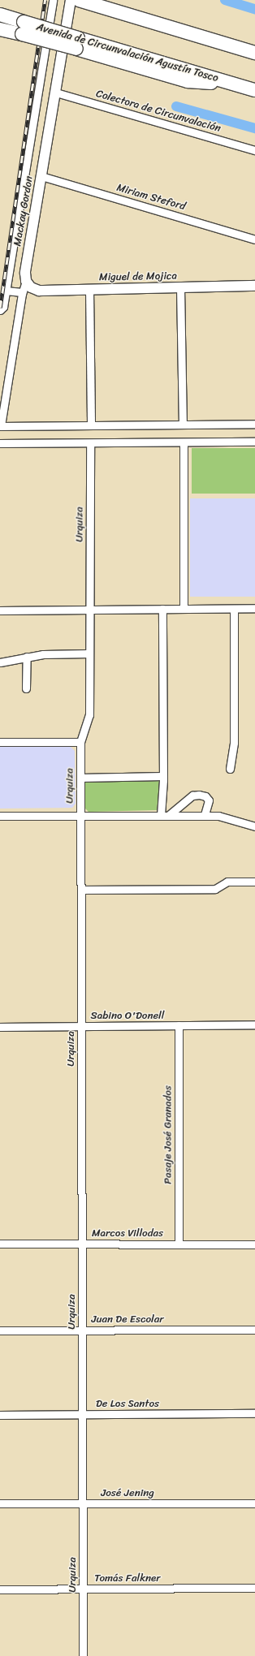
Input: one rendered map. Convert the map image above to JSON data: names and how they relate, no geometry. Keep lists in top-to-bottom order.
{
  "streets": {
    "highway": ["Avenida de Circunvalación Agustín Tosco"],
    "main road": ["Mackay Gordon", "Miguel de Mojica"],
    "street": [
      "Colectora de Circunvalación",
      "Miriam Steford",
      "Urquiza",
      "Sabino O'Donell",
      "Pasaje José Granados",
      "Marcos Villodas",
      "Juan De Escolar",
      "De Los Santos",
      "José Jening",
      "Tomás Falkner"
    ]
  },
  "crossings": [
    ["Colectora de Circunvalación", "Mackay Gordon"],
    ["Miriam Steford", "Mackay Gordon"],
    ["Mackay Gordon", "Miguel de Mojica"],
    ["Urquiza", "Sabino O'Donell"],
    ["Urquiza", "Marcos Villodas"],
    ["Urquiza", "Juan De Escolar"],
    ["Urquiza", "De Los Santos"],
    ["Urquiza", "José Jening"],
    ["Urquiza", "Tomás Falkner"],
    ["Sabino O'Donell", "Pasaje José Granados"],
    ["Pasaje José Granados", "Marcos Villodas"]
  ]
}
